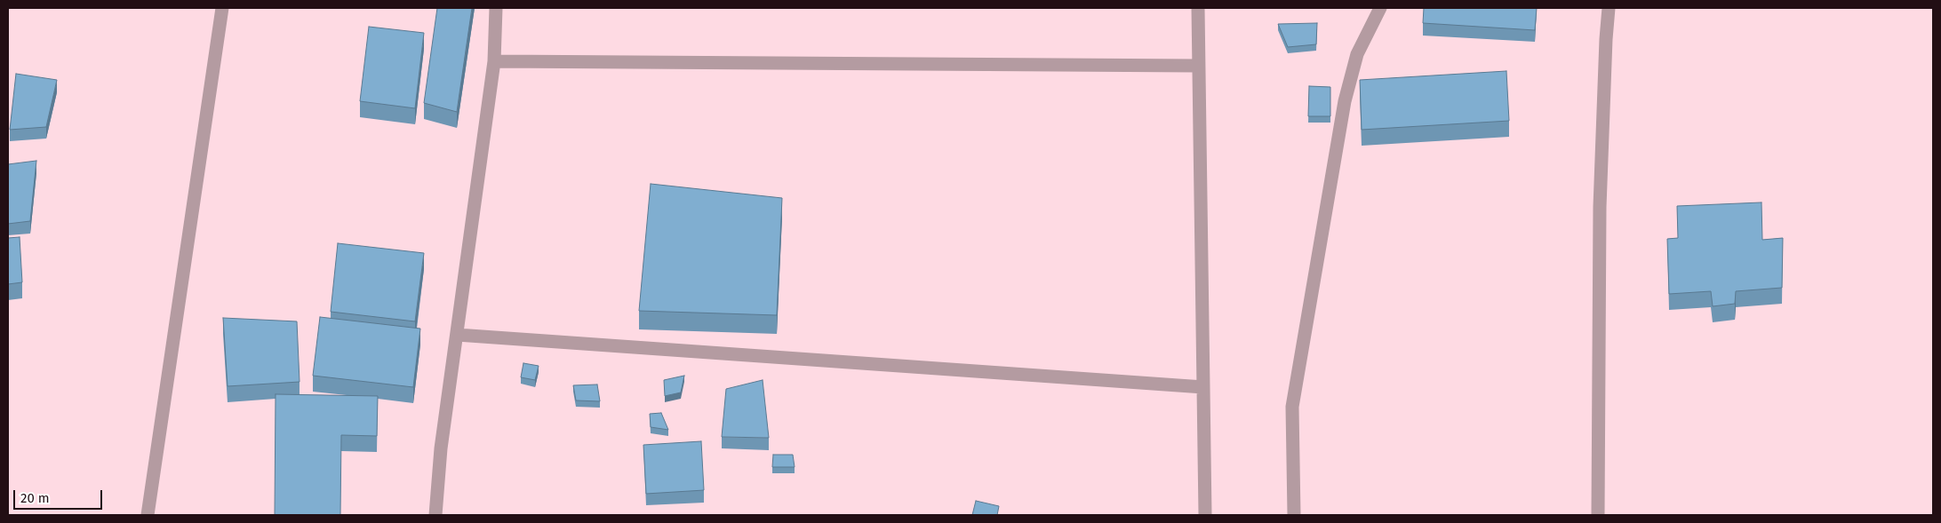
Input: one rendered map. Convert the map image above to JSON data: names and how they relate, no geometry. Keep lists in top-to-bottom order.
{
  "scale_bar": "20 m"
}
